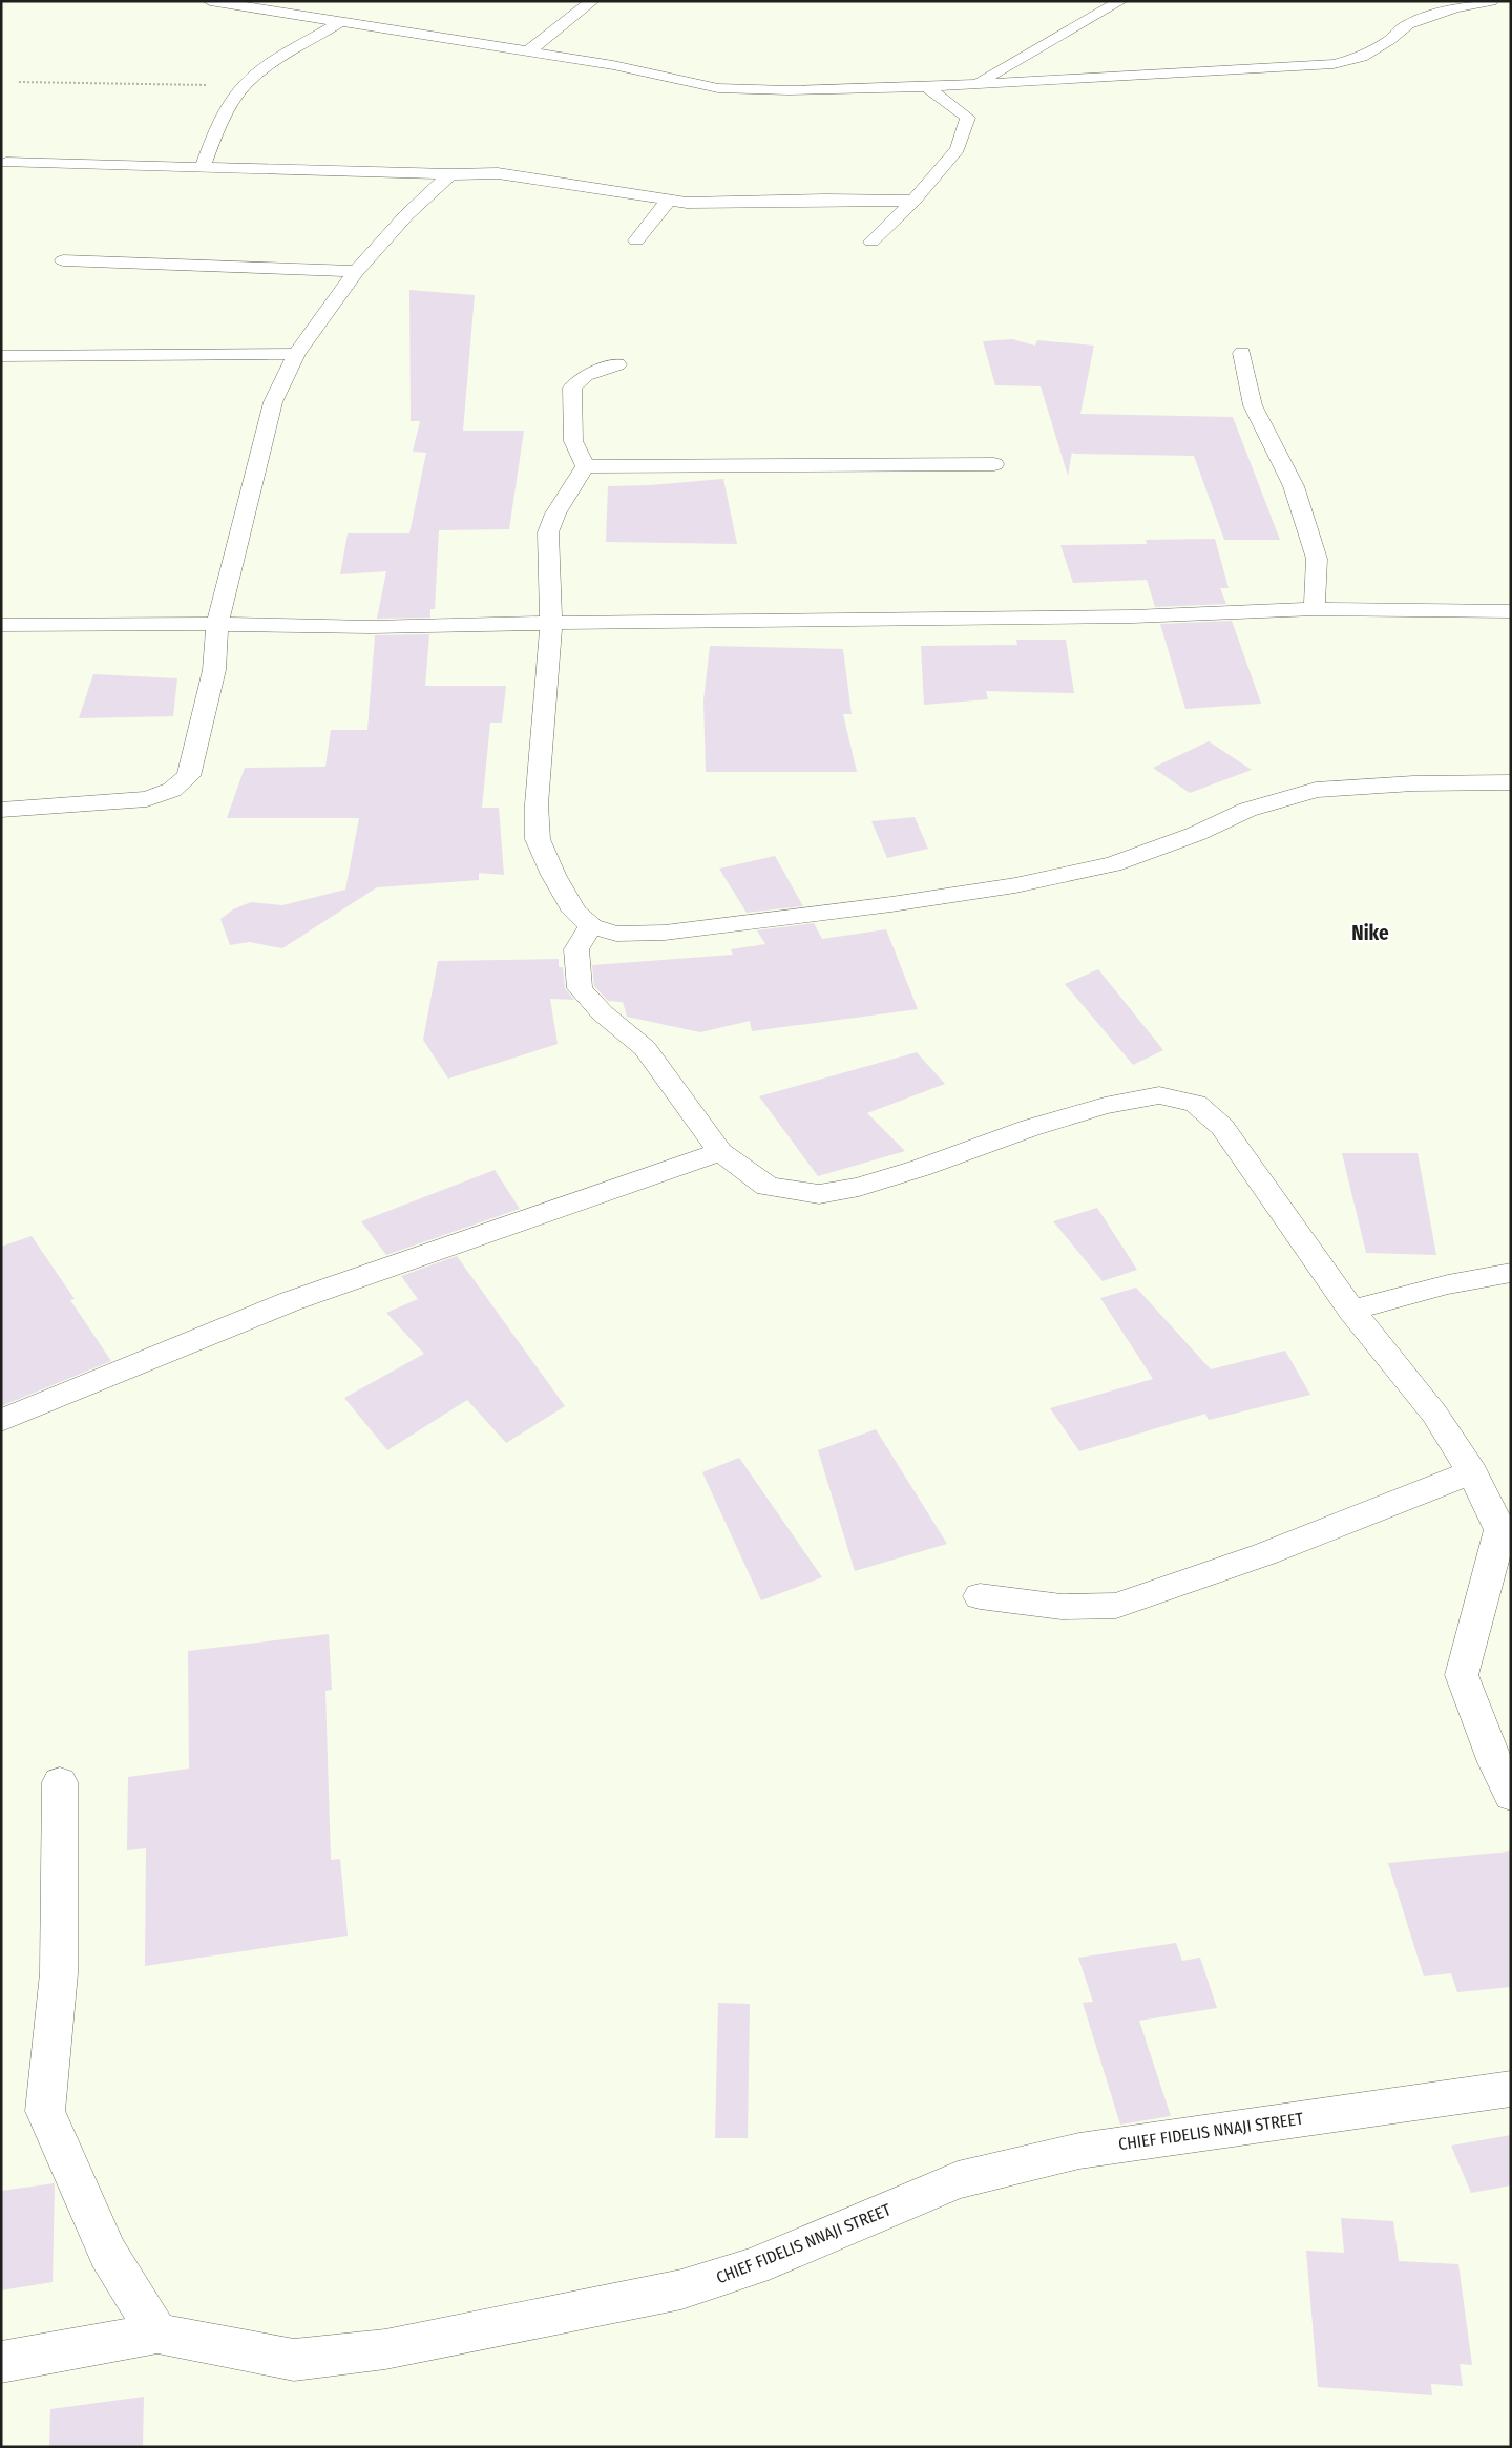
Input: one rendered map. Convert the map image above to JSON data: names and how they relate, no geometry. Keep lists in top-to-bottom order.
{
  "streets": {
    "street": ["CHIEF FIDELIS NNAJI STREET"]
  },
  "districts": ["Nike"]
}
